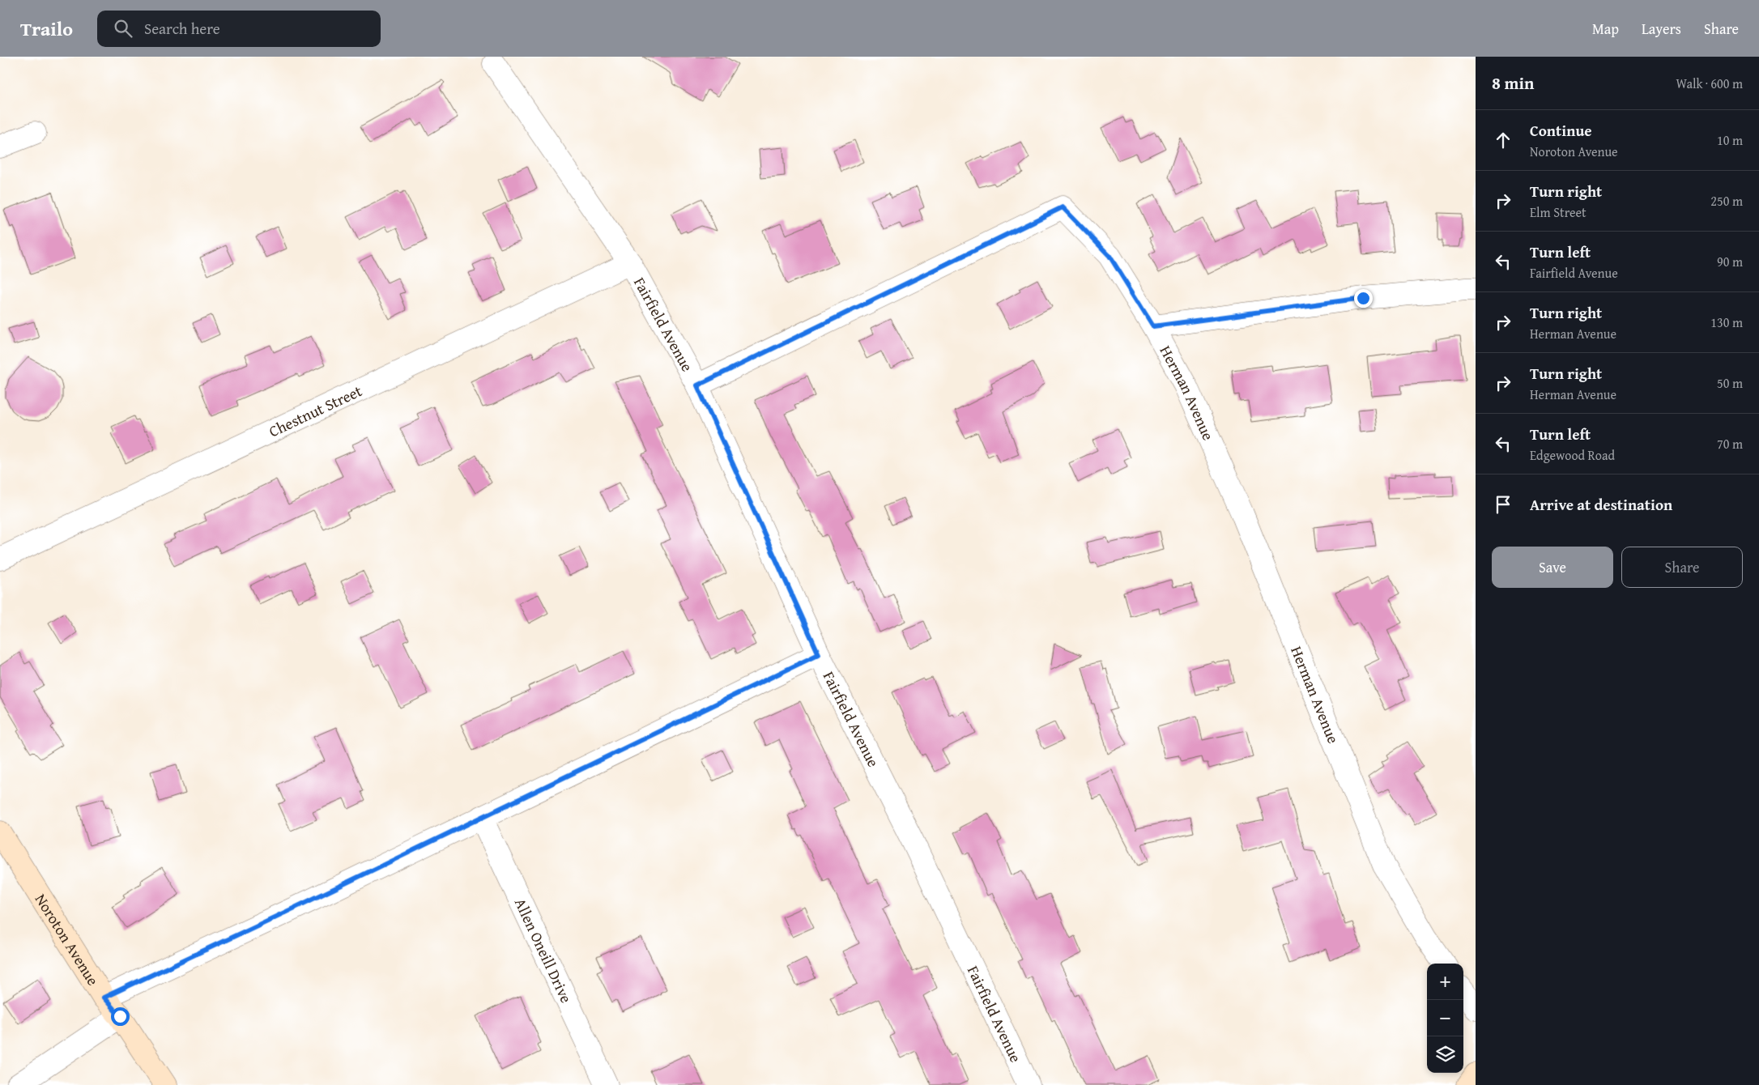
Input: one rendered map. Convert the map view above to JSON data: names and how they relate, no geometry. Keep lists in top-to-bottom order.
{
  "streets": {
    "main road": ["Noroton Avenue"],
    "street": [
      "Fairfield Avenue",
      "Herman Avenue",
      "Chestnut Street",
      "Allen Oneill Drive"
    ]
  },
  "crossings": [
    ["Fairfield Avenue", "Herman Avenue"],
    ["Fairfield Avenue", "Chestnut Street"]
  ],
  "page": {
    "header": "Trailo",
    "search": "Search here",
    "nav": ["Map", "Layers", "Share"],
    "heading": ["8 min", "Walk · 600 m"],
    "list": [
      ["Continue", "Noroton Avenue", "10 m"],
      ["Turn right", "Elm Street", "250 m"],
      ["Turn left", "Fairfield Avenue", "90 m"],
      ["Turn right", "Herman Avenue", "130 m"],
      ["Turn right", "Herman Avenue", "50 m"],
      ["Turn left", "Edgewood Road", "70 m"],
      "Arrive at destination"
    ],
    "buttons": ["Save", "Share"],
    "map_buttons": ["+", "−"]
  }
}
